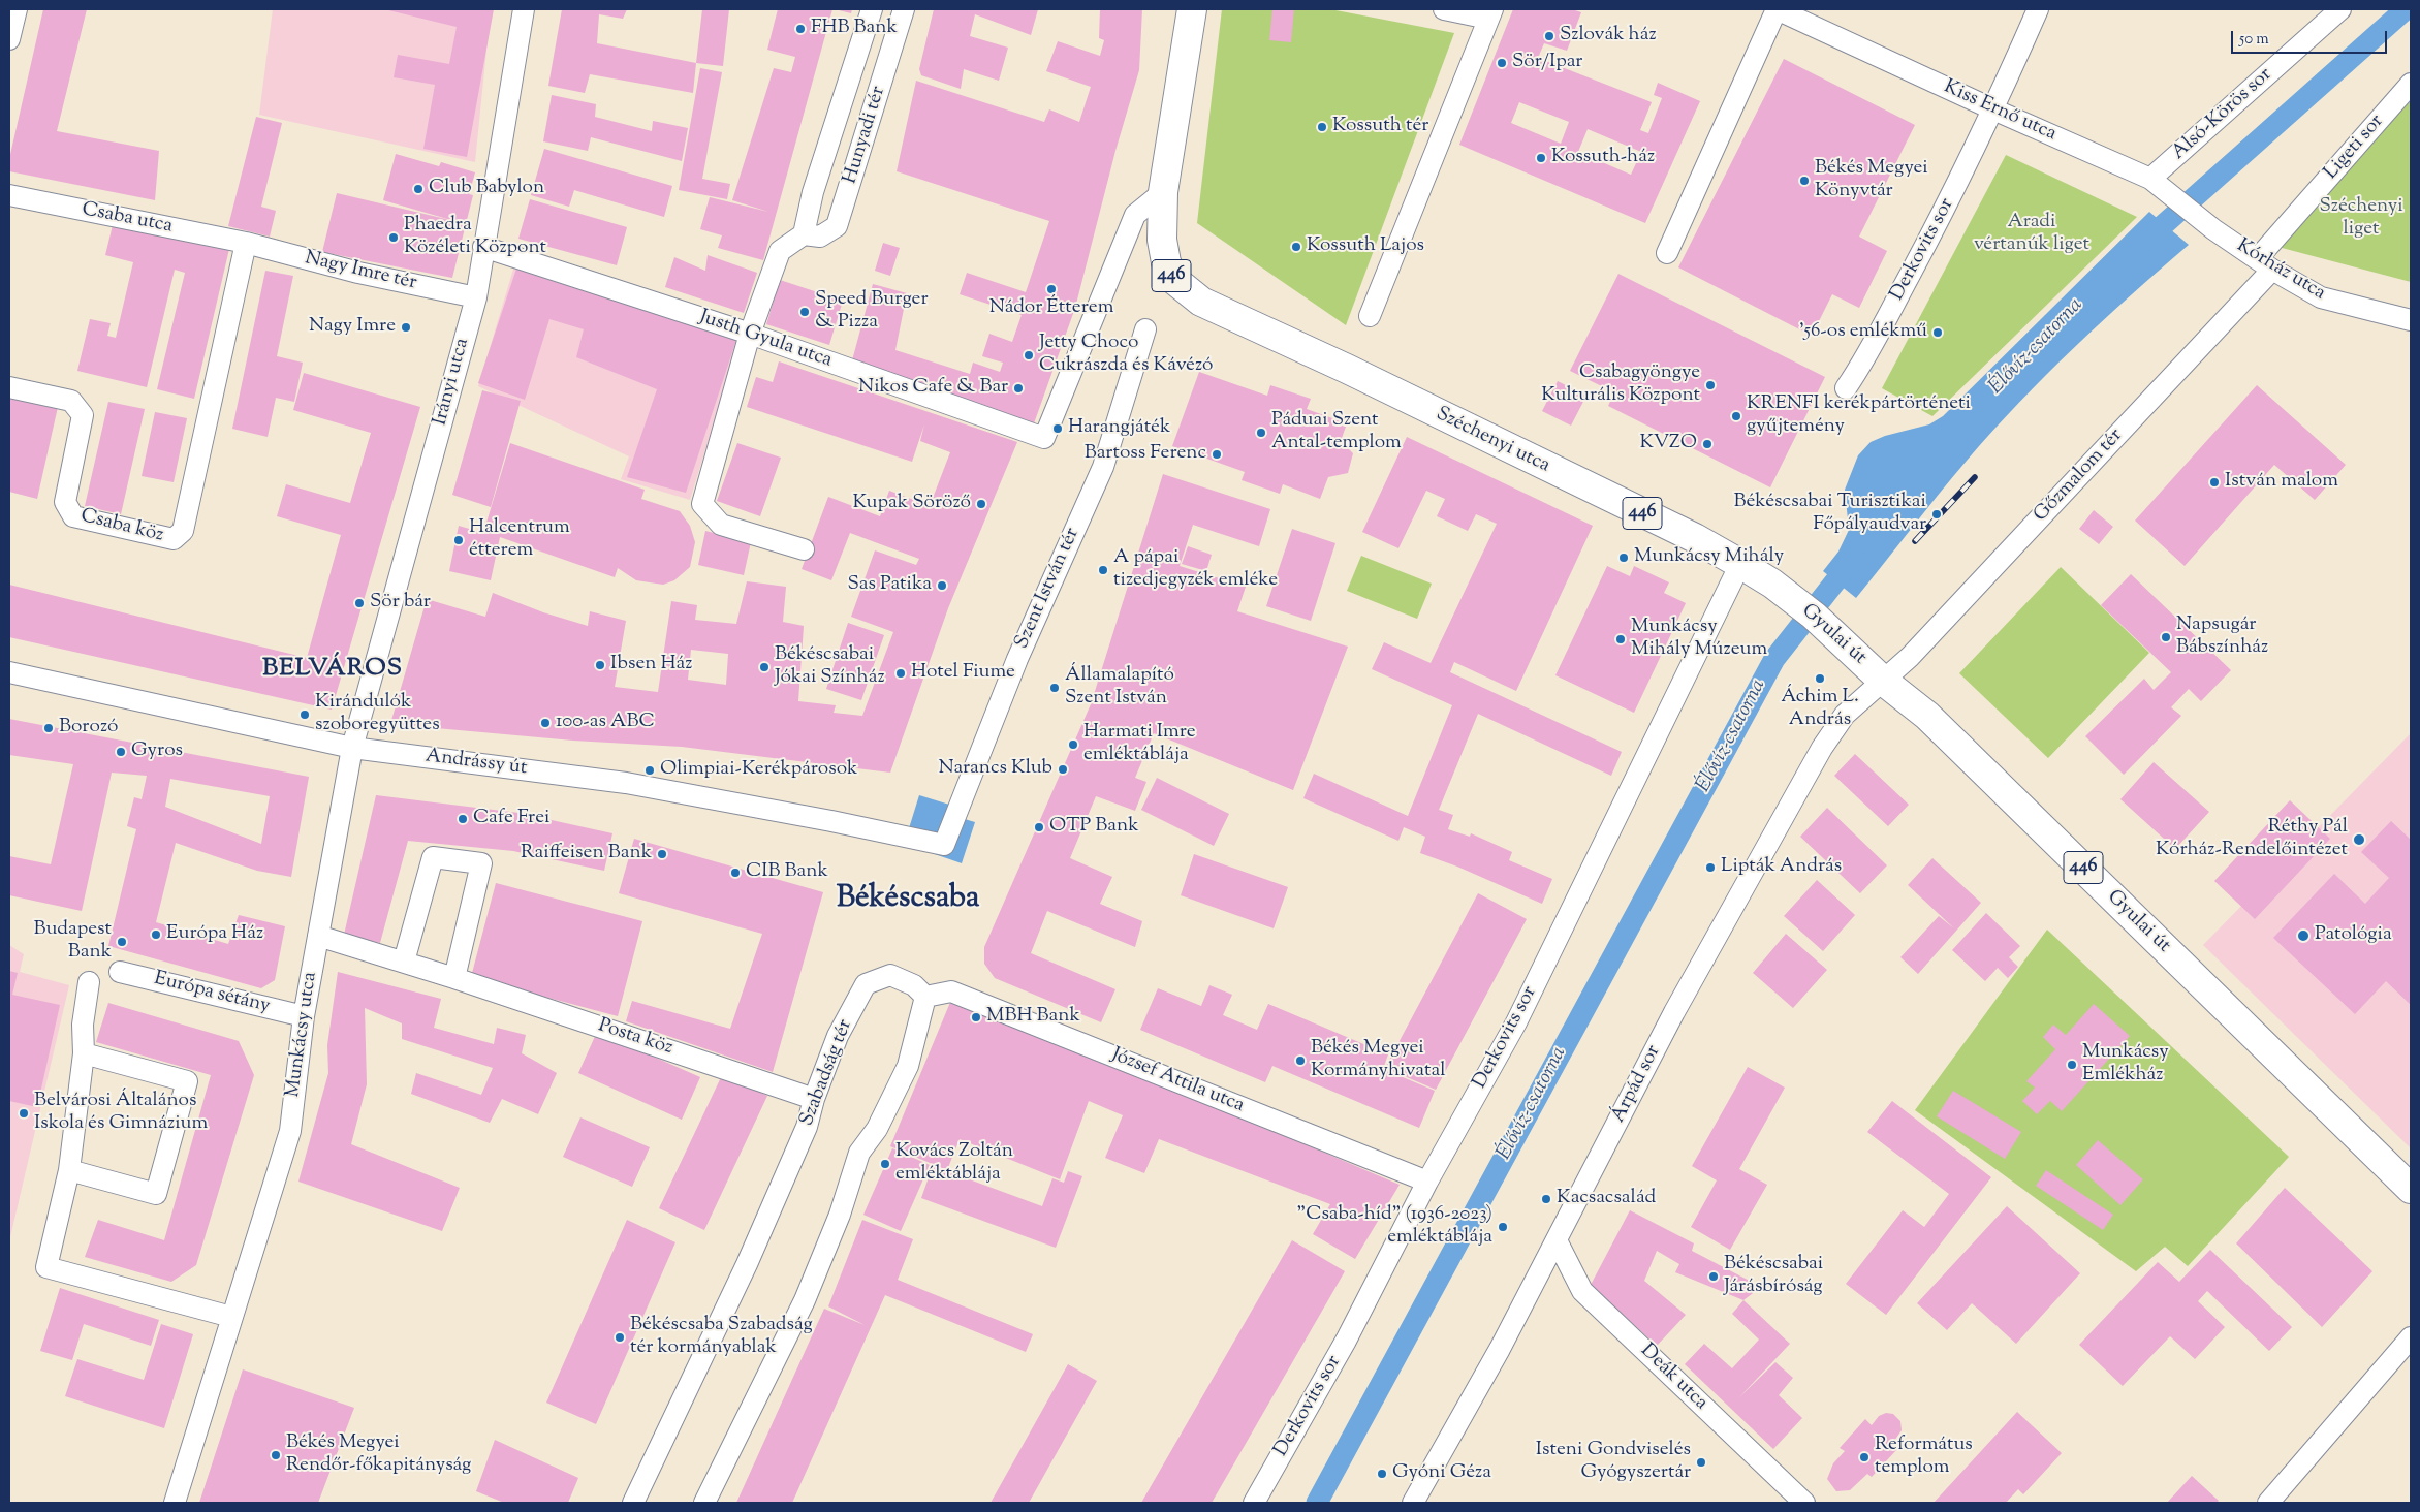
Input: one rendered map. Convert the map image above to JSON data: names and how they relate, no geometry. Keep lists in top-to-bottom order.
{
  "streets": {
    "main road": ["446", "Széchenyi utca", "Gyulai út"],
    "street": [
      "Kiss Ernő utca",
      "Alsó-Körös sor",
      "Hunyadi tér",
      "Ligeti sor",
      "Csaba utca",
      "Derkovits sor",
      "Kórház utca",
      "Nagy Imre tér",
      "Justh Gyula utca",
      "Irányi utca",
      "Gőzmalom tér",
      "Csaba köz",
      "Szent István tér",
      "Andrássy út",
      "Európa sétány",
      "Munkácsy utca",
      "Posta köz",
      "Szabadság tér",
      "József Attila utca",
      "Árpád sor",
      "Deák utca"
    ]
  },
  "crossings": [
    ["Kiss Ernő utca", "Alsó-Körös sor"],
    ["Kiss Ernő utca", "Derkovits sor"],
    ["Kiss Ernő utca", "Kórház utca"],
    ["Hunyadi tér", "Justh Gyula utca"],
    ["Ligeti sor", "Kórház utca"],
    ["Ligeti sor", "Gőzmalom tér"],
    ["Csaba utca", "Nagy Imre tér"],
    ["Csaba utca", "Csaba köz"],
    ["Derkovits sor", "Széchenyi utca"],
    ["Derkovits sor", "Gyulai út"],
    ["Derkovits sor", "József Attila utca"],
    ["Kórház utca", "Gőzmalom tér"],
    ["Nagy Imre tér", "Irányi utca"],
    ["Nagy Imre tér", "Csaba köz"],
    ["446", "Justh Gyula utca"],
    ["446", "Széchenyi utca"],
    ["Justh Gyula utca", "Irányi utca"],
    ["Justh Gyula utca", "Széchenyi utca"],
    ["Irányi utca", "Andrássy út"],
    ["Irányi utca", "Munkácsy utca"],
    ["Széchenyi utca", "Gyulai út"],
    ["Gőzmalom tér", "Gyulai út"],
    ["Gőzmalom tér", "Árpád sor"],
    ["Szent István tér", "Andrássy út"],
    ["Gyulai út", "Árpád sor"],
    ["Andrássy út", "Munkácsy utca"],
    ["Európa sétány", "Munkácsy utca"],
    ["Munkácsy utca", "Posta köz"],
    ["Posta köz", "Szabadság tér"],
    ["Szabadság tér", "József Attila utca"],
    ["Árpád sor", "Deák utca"]
  ],
  "districts": ["BELVÁROS", "Békéscsaba"],
  "water": ["Élővíz-csatorna"],
  "parks": ["Széchenyi liget", "Aradi vértanúk liget"],
  "places": [
    "FHB Bank",
    "Szlovák ház",
    "Sör/Ipar",
    "Kossuth tér",
    "Kossuth-ház",
    "Békés Megyei Könyvtár",
    "Club Babylon",
    "Phaedra Közéleti Központ",
    "Kossuth Lajos",
    "Nádor Étterem",
    "Speed Burger & Pizza",
    "Nagy Imre",
    "'56-os emlékmű",
    "Jetty Choco Cukrászda és Kávézó",
    "Csabagyöngye Kulturális Központ",
    "Nikos Cafe & Bar",
    "KRENFI kerékpártörténeti gyűjtemény",
    "Harangjáték",
    "Páduai Szent Antal-templom",
    "KVZO",
    "Bartoss Ferenc",
    "István malom",
    "Kupak Söröző",
    "Békéscsabai Turisztikai Főpályaudvar",
    "Halcentrum étterem",
    "Munkácsy Mihály",
    "A pápai tizedjegyzék emléke",
    "Sas Patika",
    "Sör bár",
    "Napsugár Bábszínház",
    "Munkácsy Mihály Múzeum",
    "Ibsen Ház",
    "Békéscsabai Jókai Színház",
    "Hotel Fiume",
    "Áchim L. András",
    "Államalapító Szent István",
    "Kirándulók szoboregyüttes",
    "100-as ABC",
    "Borozó",
    "Harmati Imre emléktáblája",
    "Gyros",
    "Narancs Klub",
    "Olimpiai-Kerékpárosok",
    "Cafe Frei",
    "OTP Bank",
    "Réthy Pál Kórház-Rendelőintézet",
    "Raiffeisen Bank",
    "Lipták András",
    "CIB Bank",
    "Európa Ház",
    "Patológia",
    "Budapest Bank",
    "MBH Bank",
    "Békés Megyei Kormányhivatal",
    "Munkácsy Emlékház",
    "Belvárosi Általános Iskola és Gimnázium",
    "Kovács Zoltán emléktáblája",
    "Kacsacsalád",
    "\"Csaba‑híd\" (1936-2023) emléktáblája",
    "Békéscsabai Járásbíróság",
    "Békéscsaba Szabadság tér kormányablak",
    "Békés Megyei Rendőr-főkapitányság",
    "Református templom",
    "Isteni Gondviselés Gyógyszertár",
    "Gyóni Géza"
  ],
  "scale_bar": "50 m"
}
